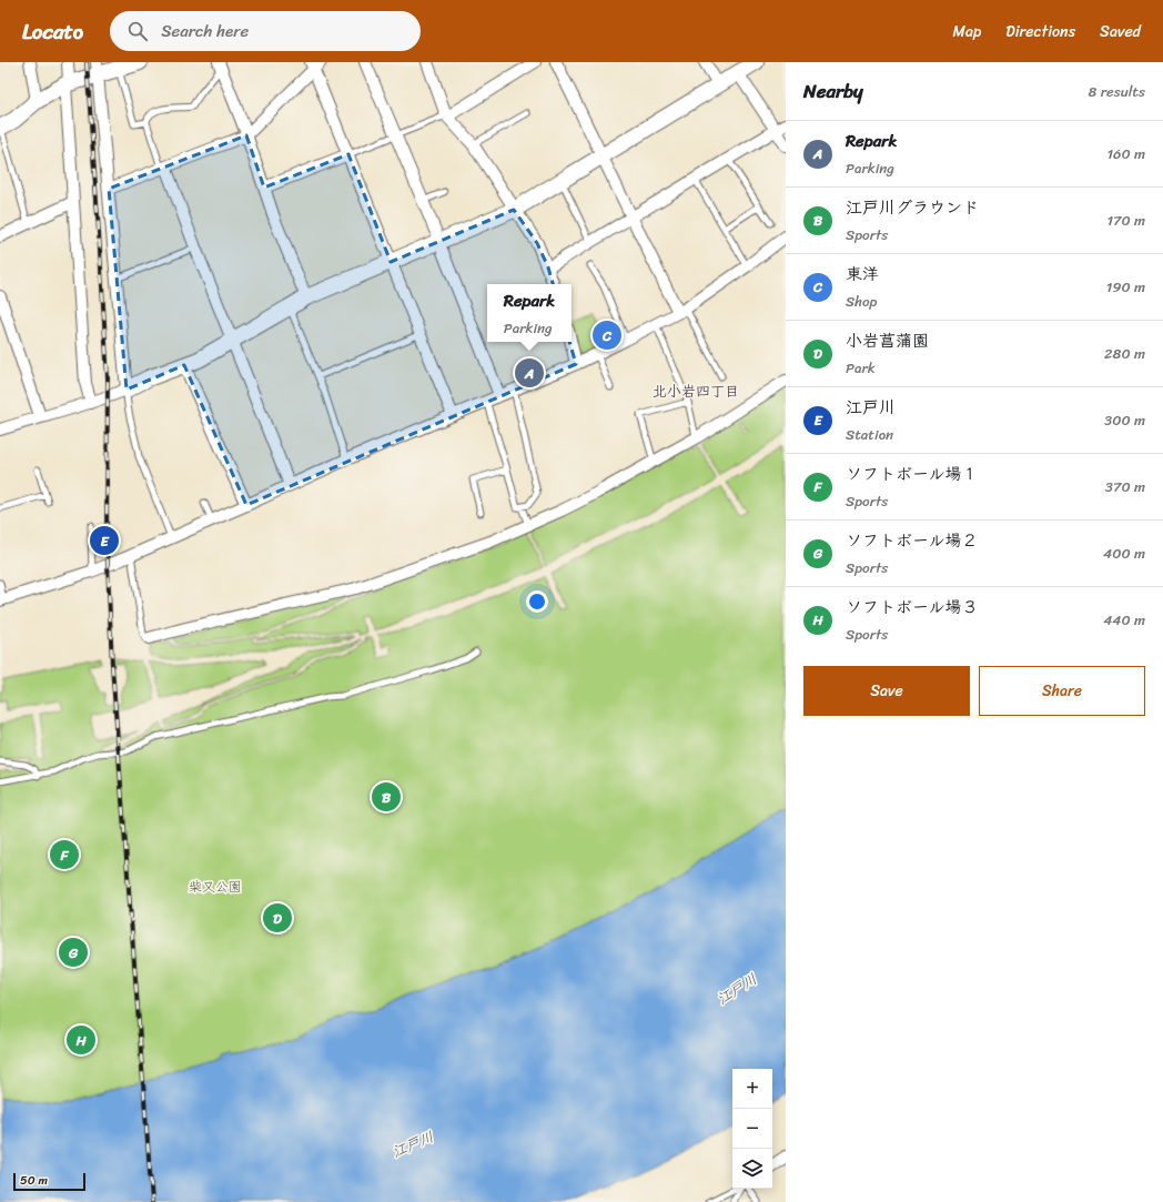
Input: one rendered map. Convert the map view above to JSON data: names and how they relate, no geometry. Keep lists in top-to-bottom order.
{
  "districts": ["北小岩四丁目"],
  "water": ["江戸川"],
  "parks": ["柴又公園"],
  "scale_bar": "50 m",
  "page": {
    "header": "Locato",
    "search": "Search here",
    "nav": ["Map", "Directions", "Saved"],
    "heading": ["Nearby", "8 results"],
    "list": [
      {
        "mark": "A",
        "name": "Repark",
        "note": "Parking",
        "value": "160 m"
      },
      {
        "mark": "B",
        "name": "江戸川グラウンド",
        "note": "Sports",
        "value": "170 m"
      },
      {
        "mark": "C",
        "name": "東洋",
        "note": "Shop",
        "value": "190 m"
      },
      {
        "mark": "D",
        "name": "小岩菖蒲園",
        "note": "Park",
        "value": "280 m"
      },
      {
        "mark": "E",
        "name": "江戸川",
        "note": "Station",
        "value": "300 m"
      },
      {
        "mark": "F",
        "name": "ソフトボール場１",
        "note": "Sports",
        "value": "370 m"
      },
      {
        "mark": "G",
        "name": "ソフトボール場２",
        "note": "Sports",
        "value": "400 m"
      },
      {
        "mark": "H",
        "name": "ソフトボール場３",
        "note": "Sports",
        "value": "440 m"
      }
    ],
    "popup": ["Repark", "Parking"],
    "pins": [
      "C",
      "A",
      "E",
      "B",
      "F",
      "D",
      "G",
      "H"
    ],
    "buttons": ["Save", "Share"],
    "map_buttons": ["+", "−"],
    "scale": "50 m"
  }
}
